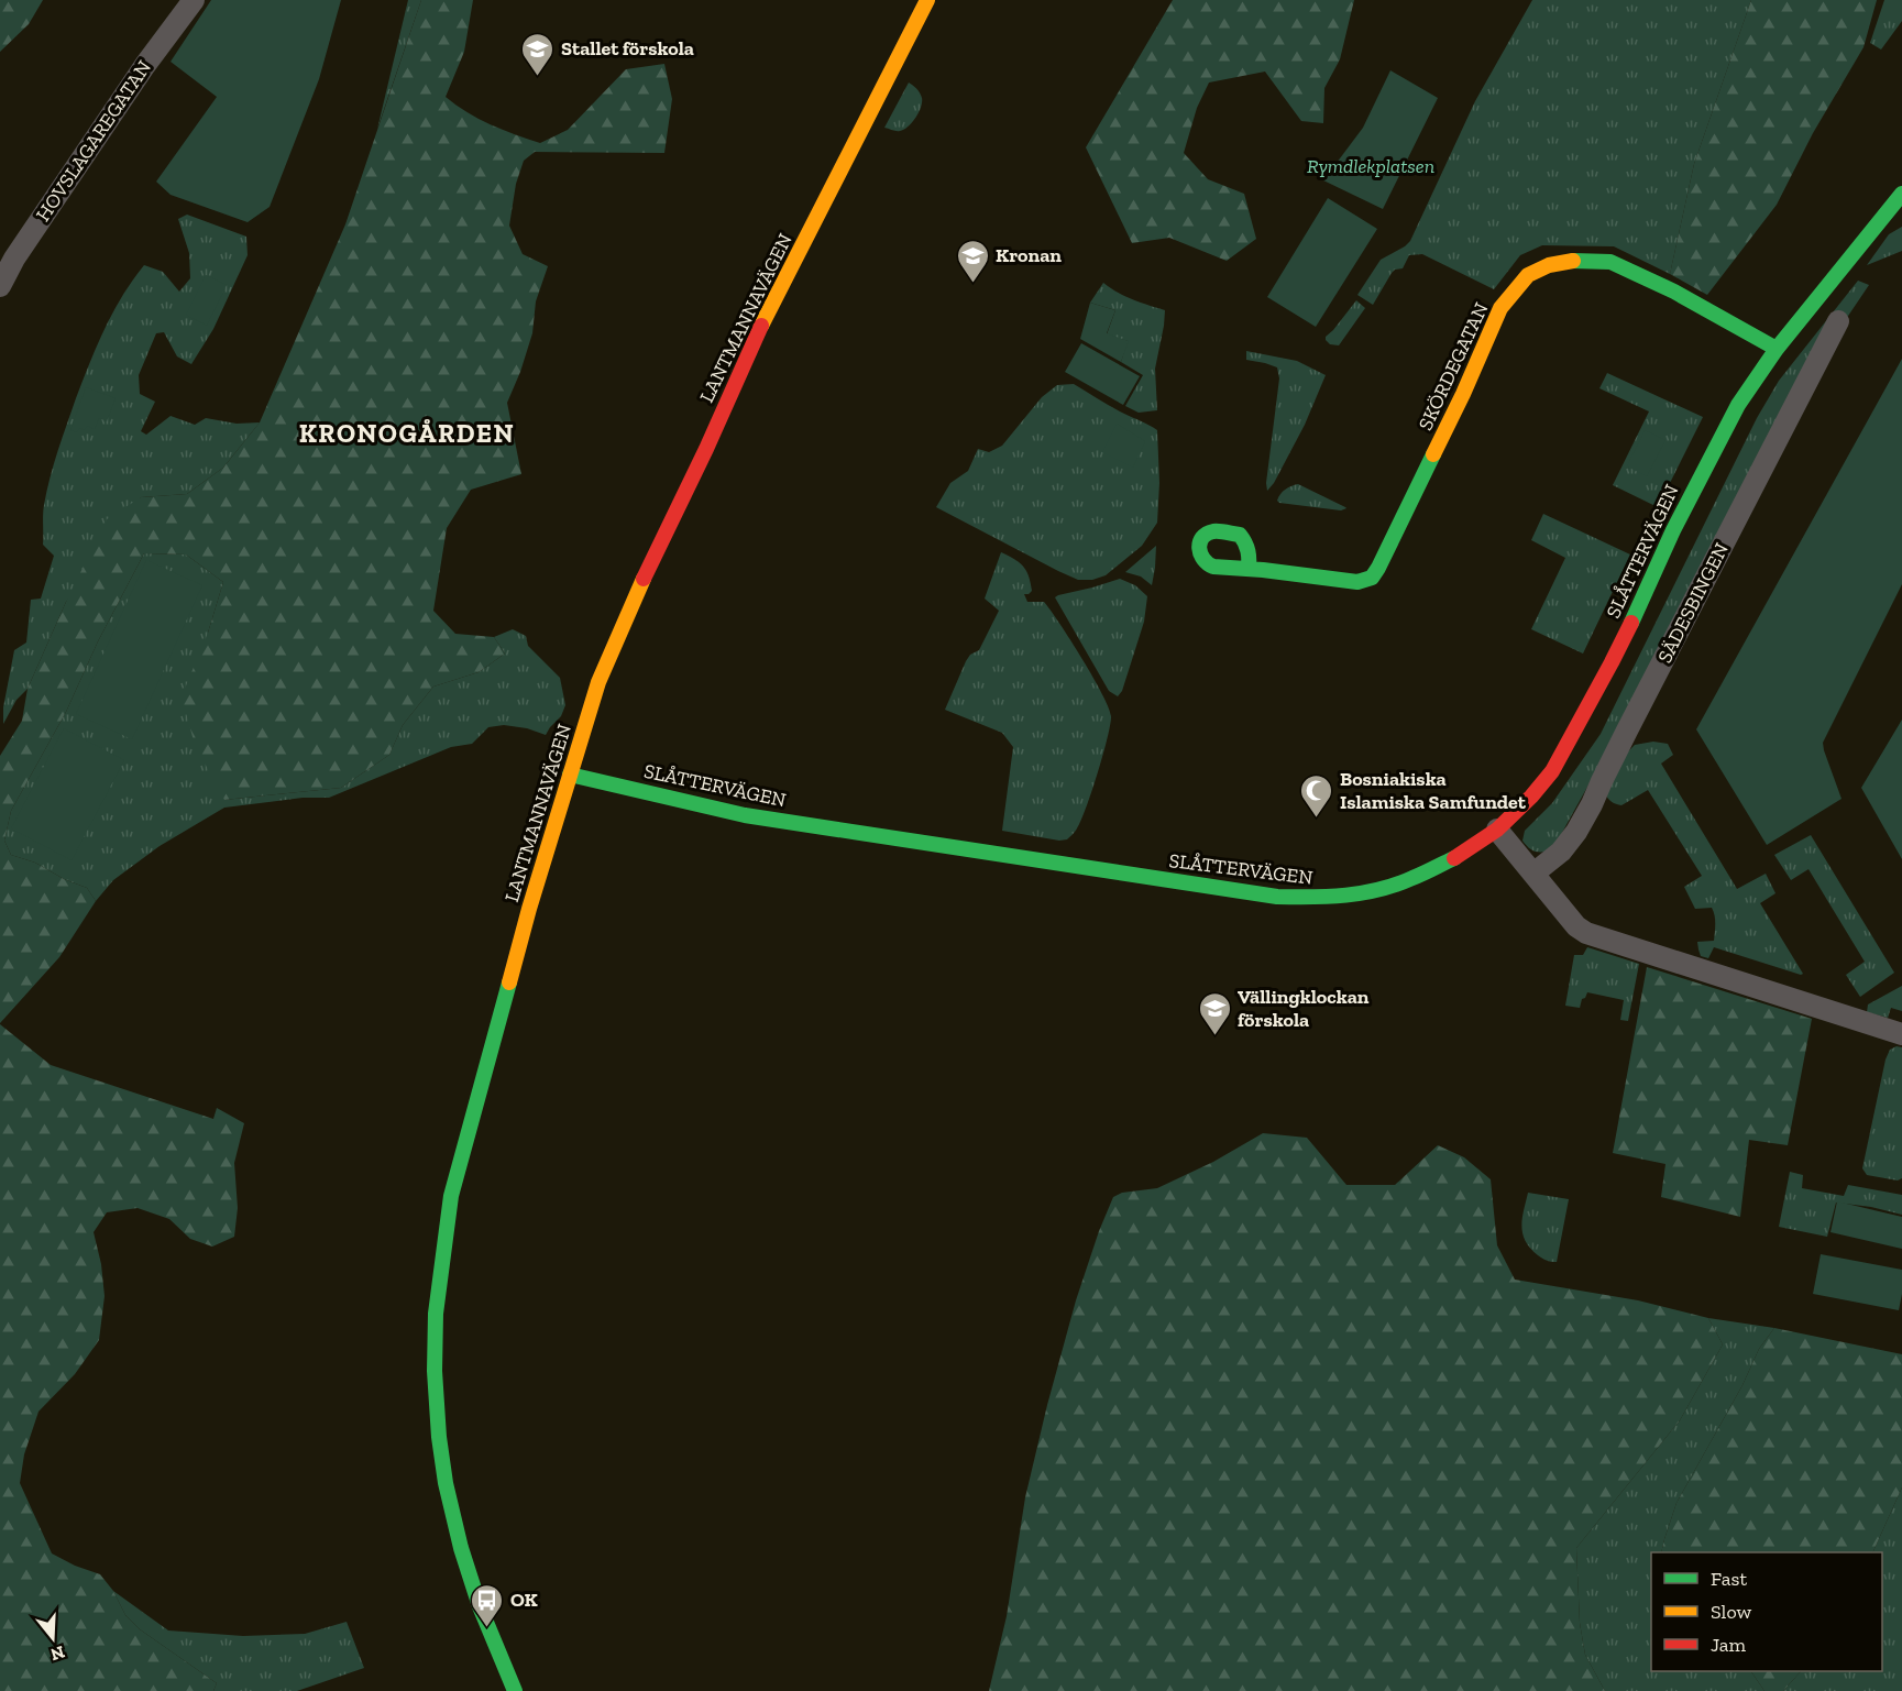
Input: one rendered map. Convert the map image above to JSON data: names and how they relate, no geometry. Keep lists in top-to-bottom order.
{
  "streets": {
    "street": [
      "HOVSLAGAREGATAN",
      "LANTMANNAVÄGEN",
      "SKÖRDEGATAN",
      "SLÅTTERVÄGEN",
      "SÄDESBINGEN"
    ]
  },
  "crossings": [
    ["LANTMANNAVÄGEN", "SLÅTTERVÄGEN"],
    ["SKÖRDEGATAN", "SLÅTTERVÄGEN"]
  ],
  "districts": ["KRONOGÅRDEN"],
  "parks": ["Rymdlekplatsen"],
  "places": {
    "school or university": ["Stallet förskola", "Kronan", "Vällingklockan förskola"],
    "mosque": ["Bosniakiska Islamiska Samfundet"],
    "bus stop": ["OK"]
  },
  "legend": ["Fast", "Slow", "Jam"],
  "north": "bottom"
}
